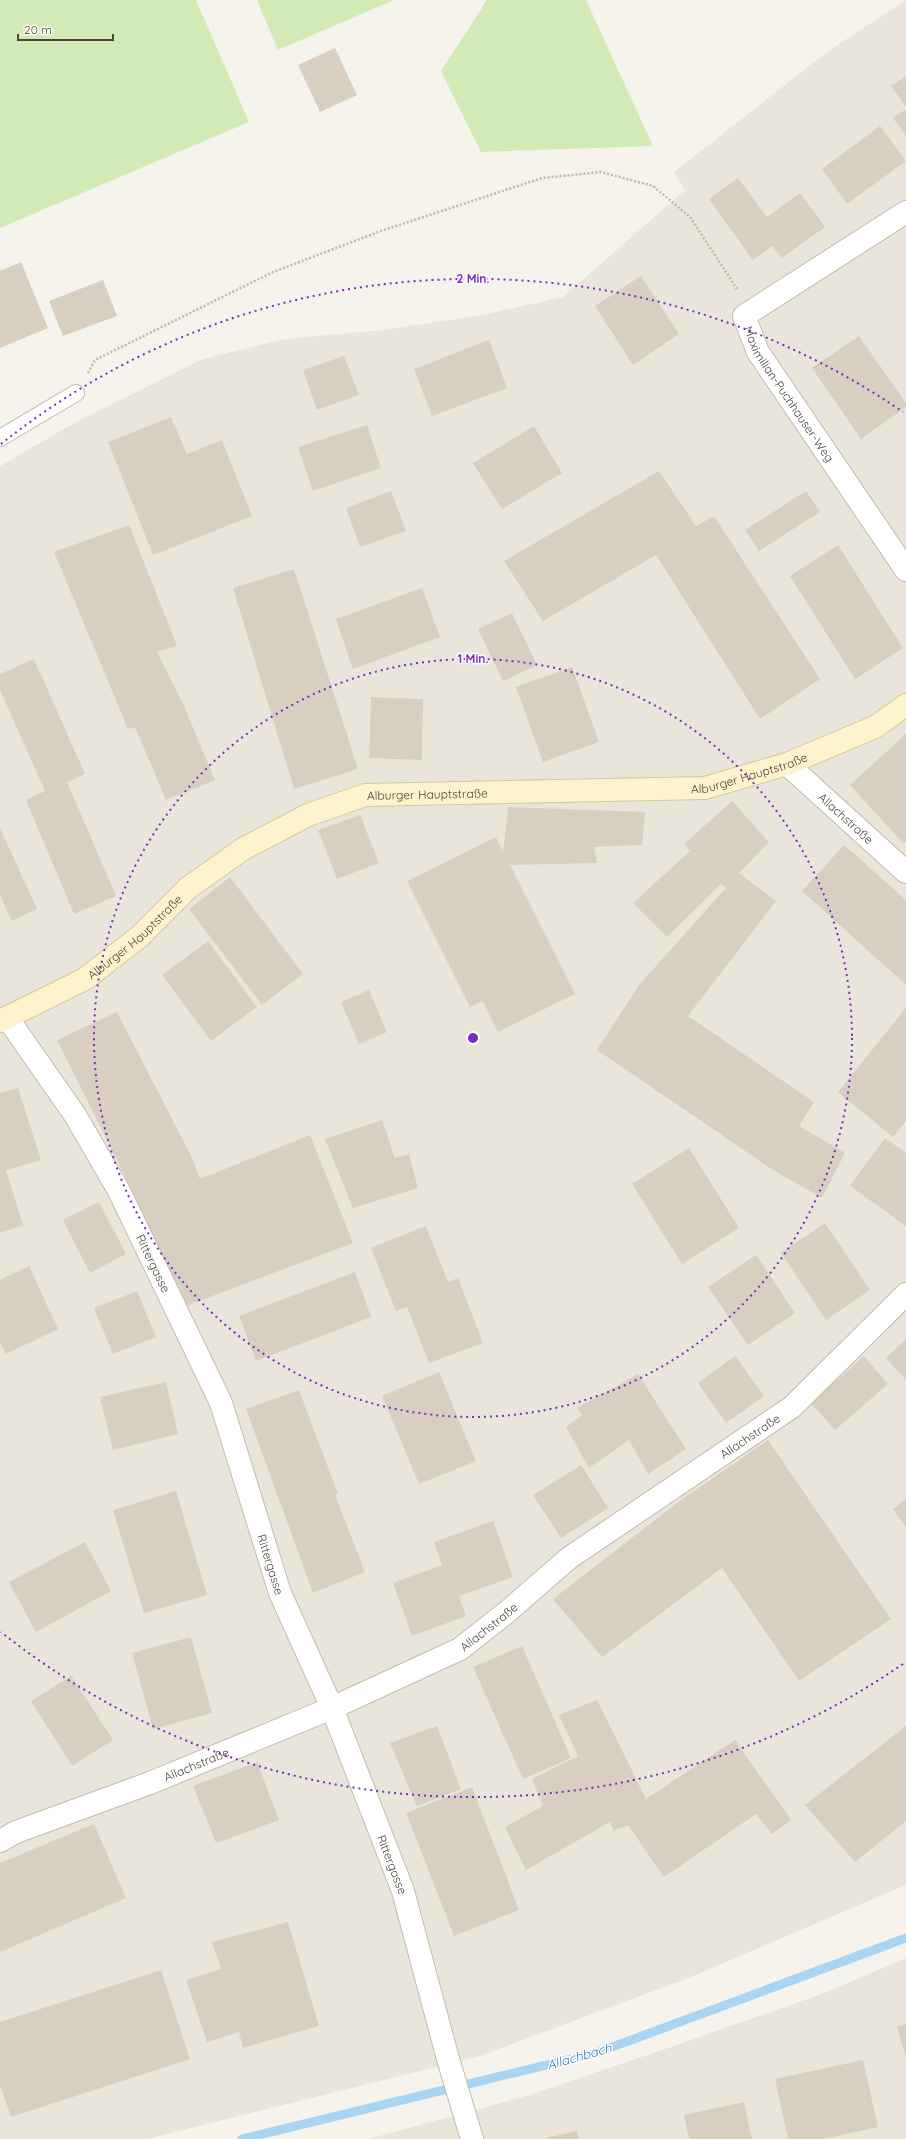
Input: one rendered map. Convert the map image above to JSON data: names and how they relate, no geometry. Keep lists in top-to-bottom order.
{
  "streets": {
    "street": [
      "Maximilian-Puchhauser-Weg",
      "Alburger Hauptstraße",
      "Allachstraße",
      "Rittergasse"
    ]
  },
  "crossings": [
    ["Alburger Hauptstraße", "Allachstraße"],
    ["Alburger Hauptstraße", "Rittergasse"],
    ["Allachstraße", "Rittergasse"]
  ],
  "water": ["Allachbach"],
  "scale_bar": "20 m",
  "rings": ["2 Min.", "1 Min."]
}
